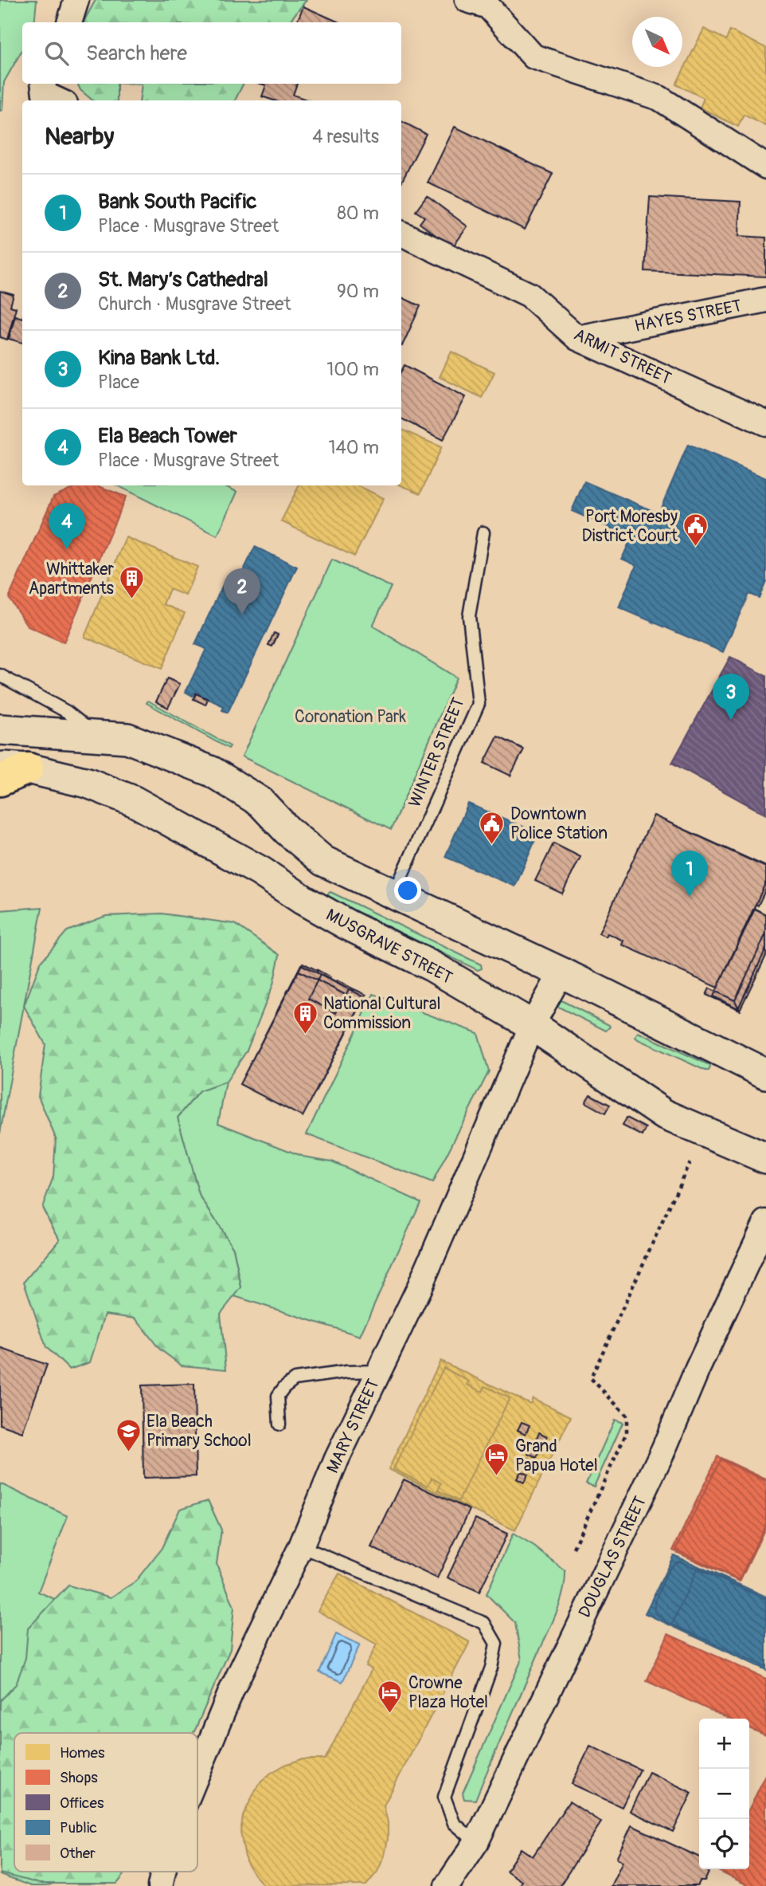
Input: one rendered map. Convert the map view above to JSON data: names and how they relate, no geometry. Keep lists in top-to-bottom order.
{
  "streets": {
    "street": [
      "HAYES STREET",
      "ARMIT STREET",
      "MUSGRAVE STREET",
      "MARY STREET",
      "DOUGLAS STREET"
    ],
    "lane": ["WINTER STREET"]
  },
  "crossings": [
    ["HAYES STREET", "ARMIT STREET"],
    ["MUSGRAVE STREET", "MARY STREET"]
  ],
  "parks": ["Coronation Park"],
  "places": {
    "public building": ["Port Moresby District Court", "Downtown Police Station"],
    "building": ["Whittaker Apartments", "National Cultural Commission"],
    "school or university": ["Ela Beach Primary School"],
    "hotel": ["Grand Papua Hotel", "Crowne Plaza Hotel"]
  },
  "legend": [
    "Homes",
    "Shops",
    "Offices",
    "Public",
    "Other"
  ],
  "north": "bottom right",
  "page": {
    "search": "Search here",
    "heading": ["Nearby", "4 results"],
    "list": [
      {
        "mark": "1",
        "name": "Bank South Pacific",
        "note": "Place · Musgrave Street",
        "value": "80 m"
      },
      {
        "mark": "2",
        "name": "St. Mary’s Cathedral",
        "note": "Church · Musgrave Street",
        "value": "90 m"
      },
      {
        "mark": "3",
        "name": "Kina Bank Ltd.",
        "note": "Place",
        "value": "100 m"
      },
      {
        "mark": "4",
        "name": "Ela Beach Tower",
        "note": "Place · Musgrave Street",
        "value": "140 m"
      }
    ],
    "pins": [
      "4",
      "2",
      "3",
      "1"
    ],
    "map_buttons": ["+", "−"]
  }
}
